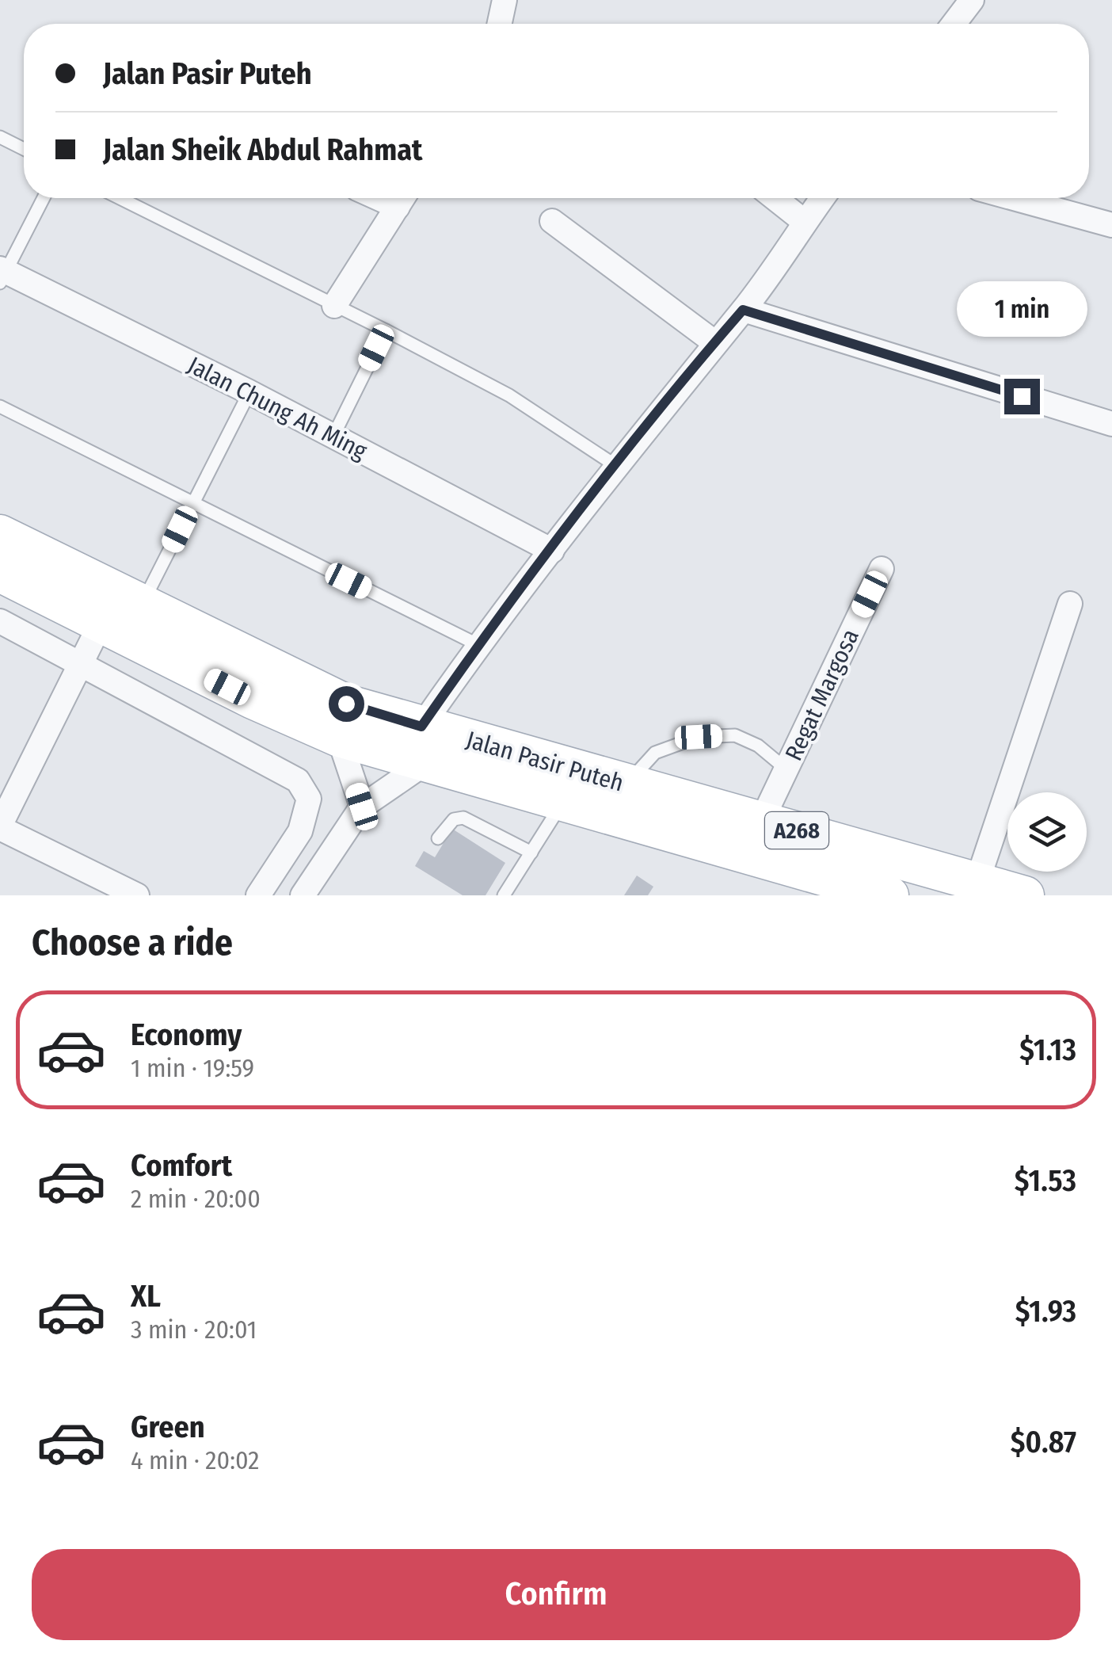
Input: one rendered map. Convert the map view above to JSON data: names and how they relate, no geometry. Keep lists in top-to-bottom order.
{
  "streets": {
    "main road": ["Jalan Pasir Puteh", "A268"],
    "street": ["Jalan Chung Ah Ming", "Regat Margosa"]
  },
  "crossings": [
    ["Regat Margosa", "Jalan Pasir Puteh"]
  ],
  "page": {
    "banner": ["Jalan Pasir Puteh", "Jalan Sheik Abdul Rahmat"],
    "bubble": "1 min",
    "heading": "Choose a ride",
    "list": [
      {
        "name": "Economy",
        "note": "1 min · 19:59",
        "value": "$1.13"
      },
      {
        "name": "Comfort",
        "note": "2 min · 20:00",
        "value": "$1.53"
      },
      {
        "name": "XL",
        "note": "3 min · 20:01",
        "value": "$1.93"
      },
      {
        "name": "Green",
        "note": "4 min · 20:02",
        "value": "$0.87"
      }
    ],
    "buttons": "Confirm"
  }
}
